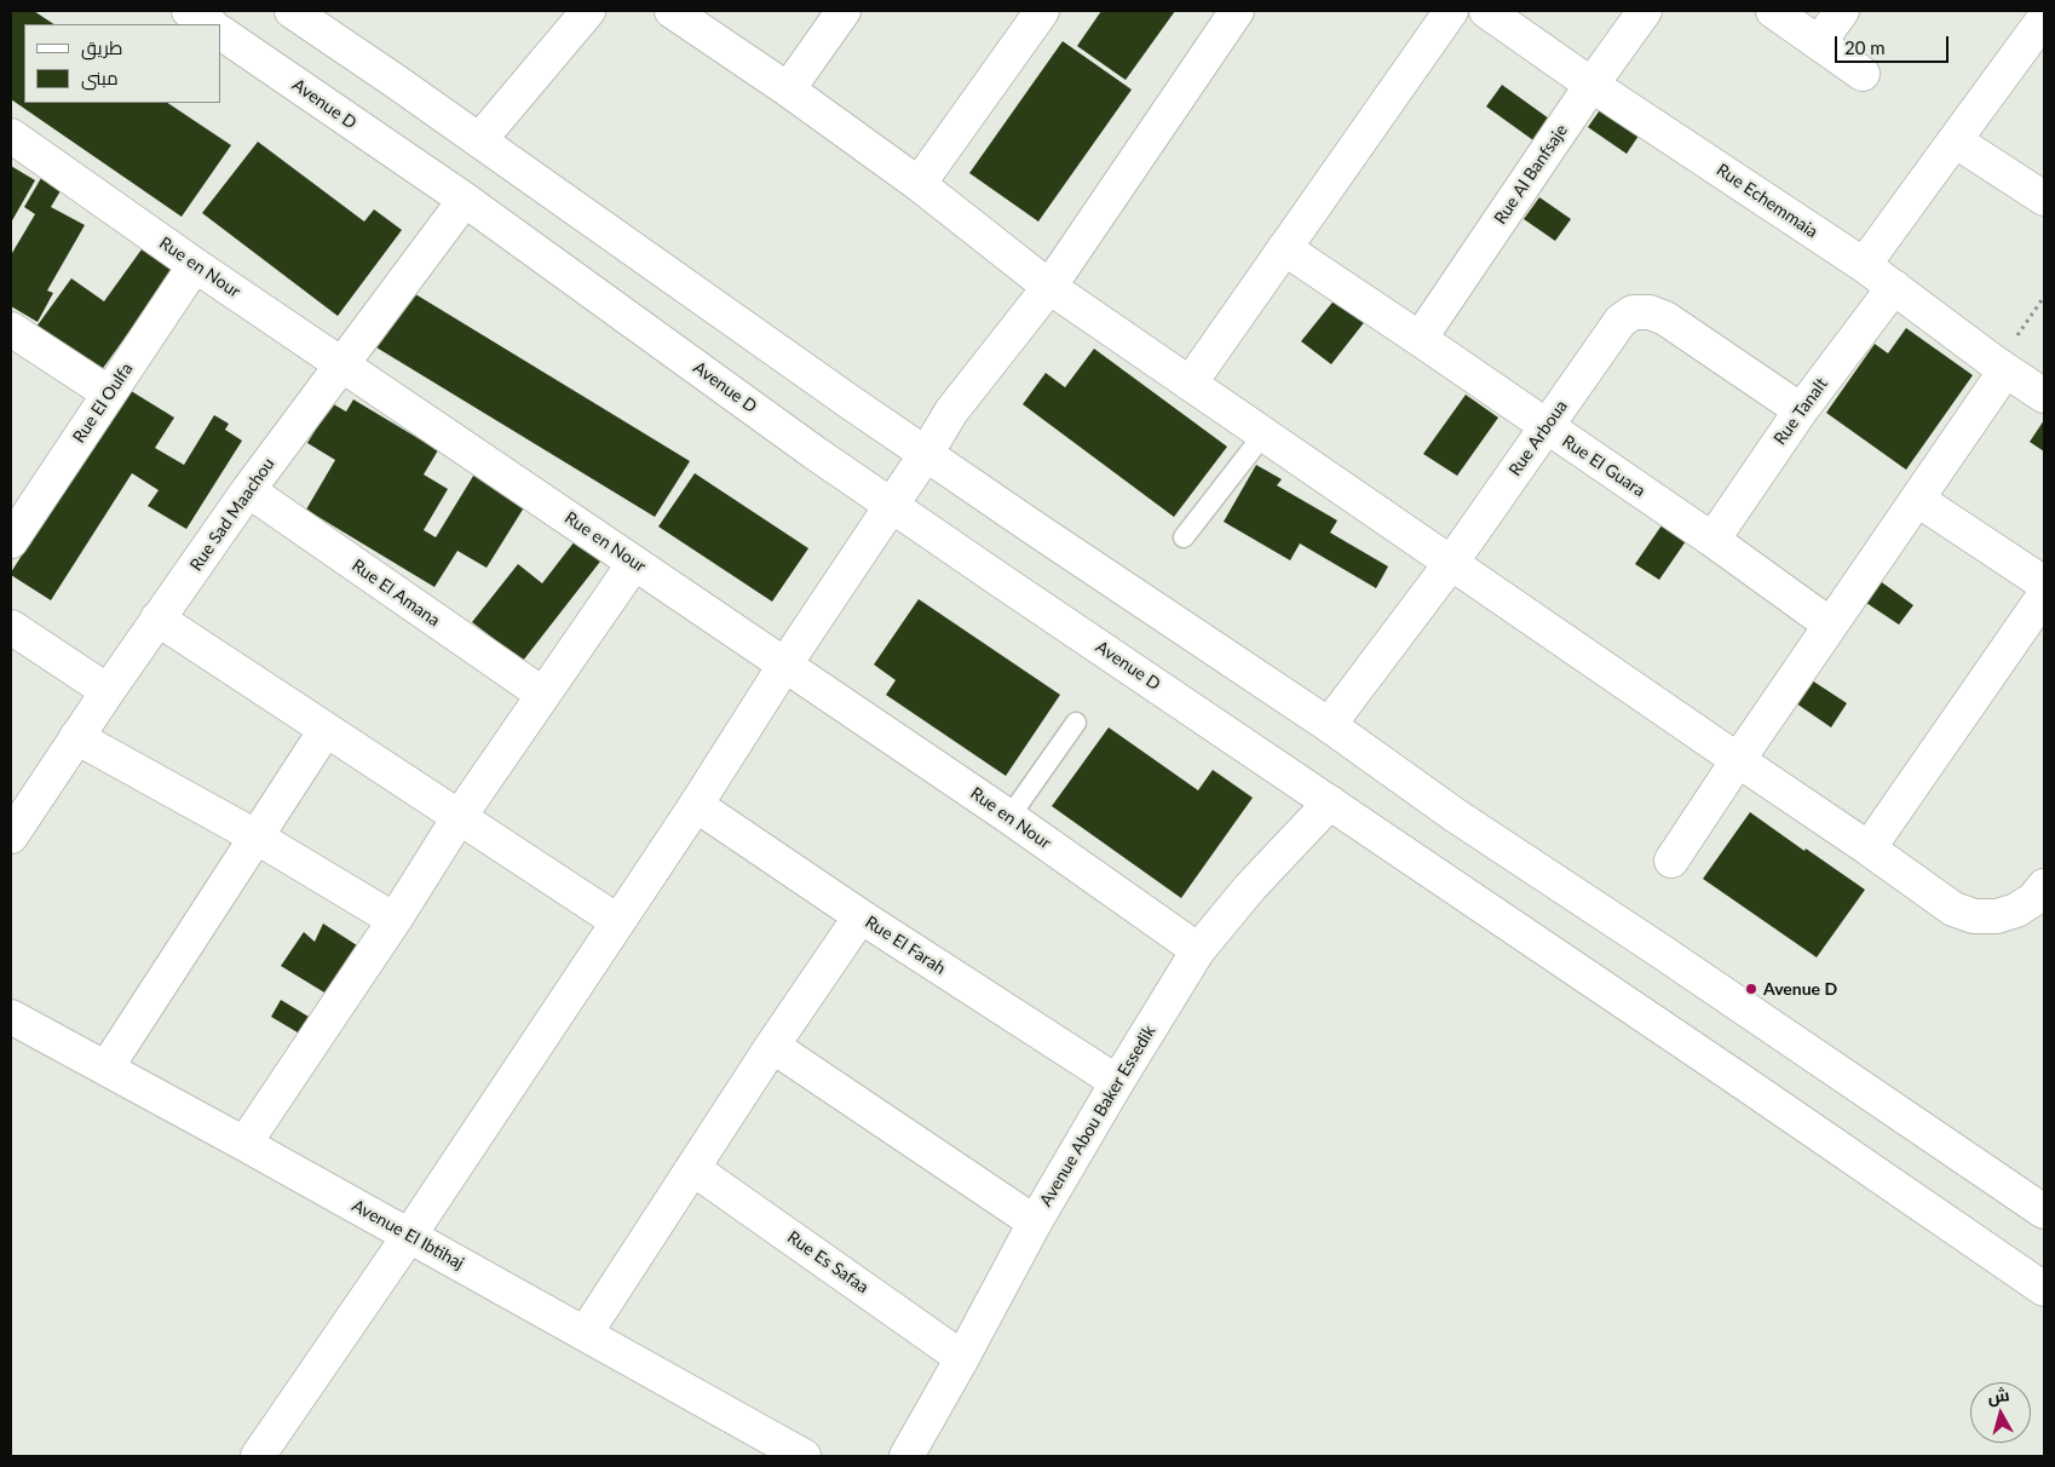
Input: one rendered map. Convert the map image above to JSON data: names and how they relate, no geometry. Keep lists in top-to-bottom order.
{
  "streets": {
    "street": [
      "Avenue D",
      "Rue Al Banfsaje",
      "Rue Echemmaia",
      "Rue en Nour",
      "Rue El Oulfa",
      "Rue Tanalt",
      "Rue Arboua",
      "Rue El Guara",
      "Rue Sad Maachou",
      "Rue El Amana",
      "Rue El Farah",
      "Avenue Abou Baker Essedik",
      "Avenue El Ibtihaj",
      "Rue Es Safaa"
    ]
  },
  "crossings": [
    ["Avenue D", "Rue Sad Maachou"],
    ["Avenue D", "Avenue Abou Baker Essedik"],
    ["Rue Al Banfsaje", "Rue Echemmaia"],
    ["Rue Al Banfsaje", "Rue El Guara"],
    ["Rue Echemmaia", "Rue Tanalt"],
    ["Rue en Nour", "Rue El Oulfa"],
    ["Rue en Nour", "Rue Sad Maachou"],
    ["Rue en Nour", "Avenue Abou Baker Essedik"],
    ["Rue Tanalt", "Rue Arboua"],
    ["Rue Tanalt", "Rue El Guara"],
    ["Rue Arboua", "Rue El Guara"],
    ["Rue Sad Maachou", "Rue El Amana"],
    ["Rue El Farah", "Avenue Abou Baker Essedik"],
    ["Avenue Abou Baker Essedik", "Rue Es Safaa"]
  ],
  "places": ["Avenue D"],
  "legend": ["طريق", "مبنى"],
  "scale_bar": "20 m",
  "north": "top"
}
